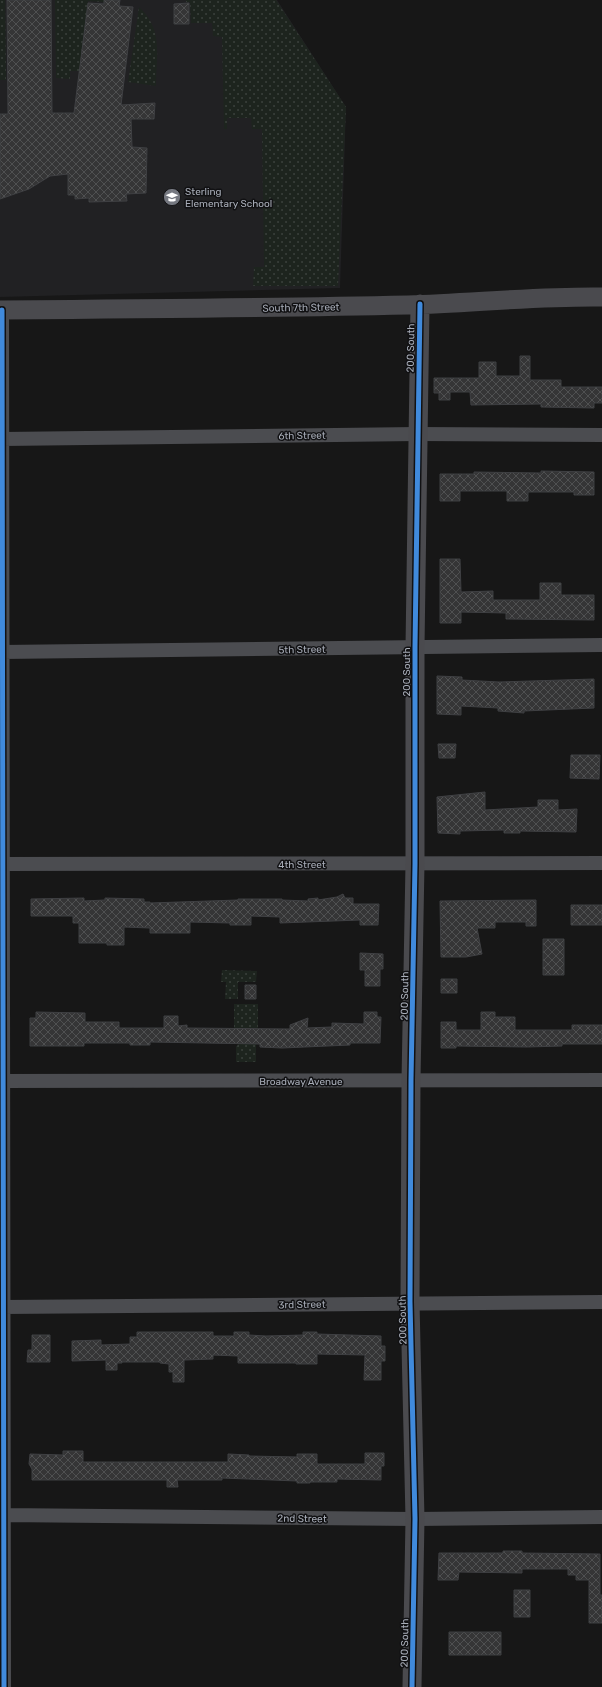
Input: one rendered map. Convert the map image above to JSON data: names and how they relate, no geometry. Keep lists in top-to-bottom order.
{
  "streets": {
    "street": [
      "South 7th Street",
      "200 South",
      "6th Street",
      "5th Street",
      "4th Street",
      "Broadway Avenue",
      "3rd Street",
      "2nd Street"
    ]
  },
  "crossings": [
    ["South 7th Street", "200 South"],
    ["200 South", "6th Street"],
    ["200 South", "5th Street"],
    ["200 South", "4th Street"],
    ["200 South", "Broadway Avenue"],
    ["200 South", "3rd Street"],
    ["200 South", "2nd Street"]
  ],
  "places": {
    "school or university": ["Sterling Elementary School"]
  }
}
